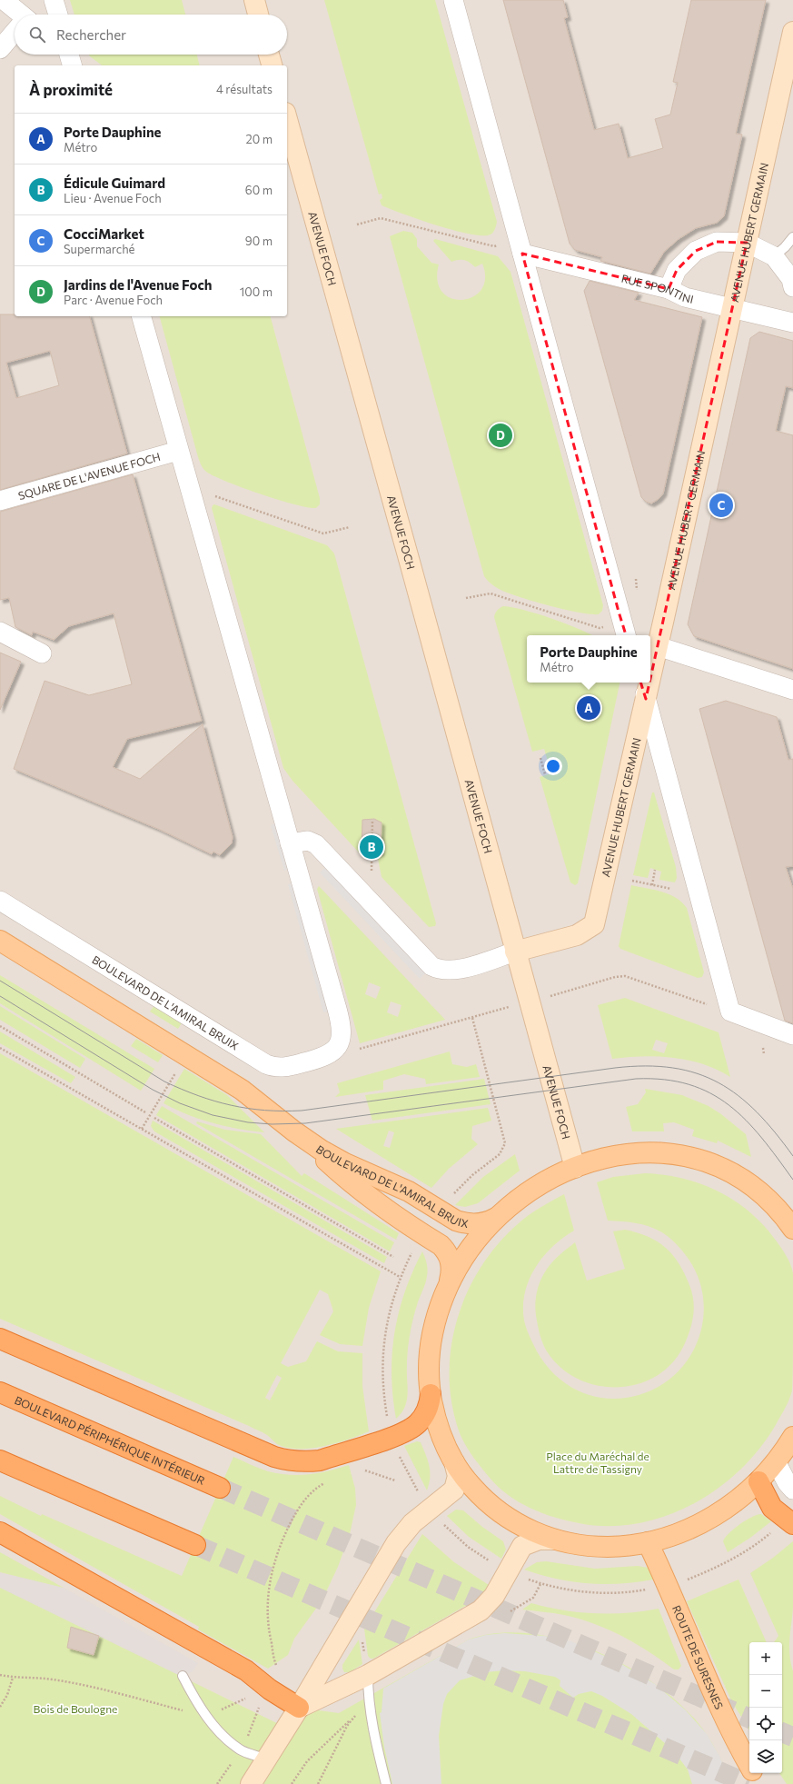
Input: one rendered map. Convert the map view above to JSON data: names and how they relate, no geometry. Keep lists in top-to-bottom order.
{
  "streets": {
    "highway": ["BOULEVARD PÉRIPHÉRIQUE INTÉRIEUR"],
    "main road": [
      "AVENUE HUBERT GERMAIN",
      "AVENUE FOCH",
      "BOULEVARD DE L'AMIRAL BRUIX",
      "ROUTE DE SURESNES"
    ],
    "street": ["RUE SPONTINI", "SQUARE DE L'AVENUE FOCH"]
  },
  "crossings": [
    ["AVENUE HUBERT GERMAIN", "AVENUE FOCH"],
    ["AVENUE HUBERT GERMAIN", "RUE SPONTINI"]
  ],
  "parks": ["Place du Maréchal de Lattre de Tassigny", "Bois de Boulogne"],
  "page": {
    "search": "Rechercher",
    "heading": ["À proximité", "4 résultats"],
    "list": [
      {
        "mark": "A",
        "name": "Porte Dauphine",
        "note": "Métro",
        "value": "20 m"
      },
      {
        "mark": "B",
        "name": "Édicule Guimard",
        "note": "Lieu · Avenue Foch",
        "value": "60 m"
      },
      {
        "mark": "C",
        "name": "CocciMarket",
        "note": "Supermarché",
        "value": "90 m"
      },
      {
        "mark": "D",
        "name": "Jardins de l'Avenue Foch",
        "note": "Parc · Avenue Foch",
        "value": "100 m"
      }
    ],
    "pins": [
      "D",
      "C",
      "A",
      "B"
    ],
    "popup": ["Porte Dauphine", "Métro"],
    "map_buttons": ["+", "−"]
  }
}
